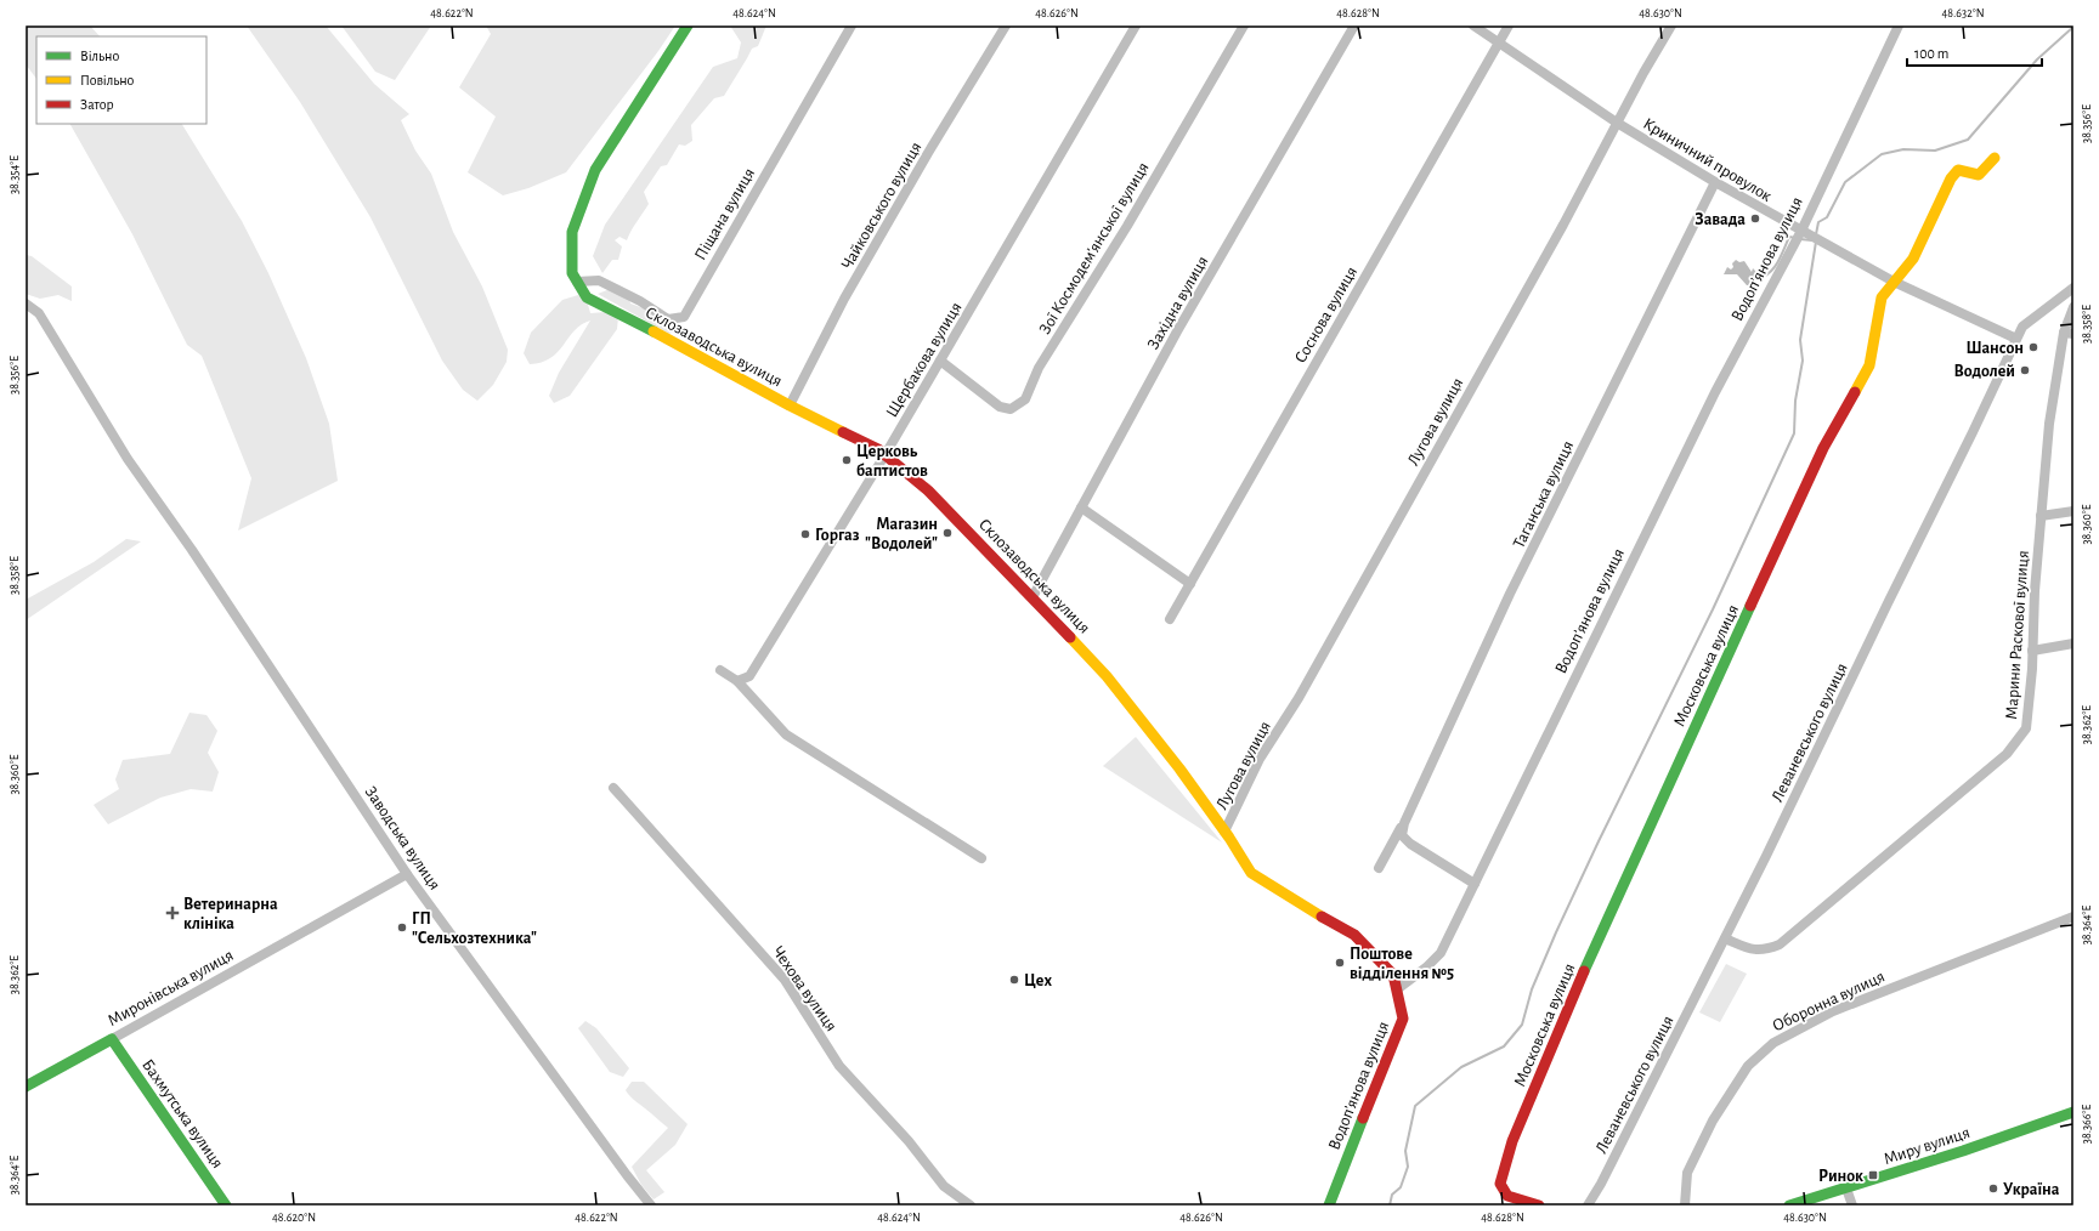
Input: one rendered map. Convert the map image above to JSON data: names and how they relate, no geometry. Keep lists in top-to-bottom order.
{
  "streets": {
    "street": [
      "Криничний провулок",
      "Чайковського вулиця",
      "Піщана вулиця",
      "Зої Космодем’янської вулиця",
      "Водоп’янова вулиця",
      "Західна вулиця",
      "Соснова вулиця",
      "Склозаводська вулиця",
      "Щербакова вулиця",
      "Лугова вулиця",
      "Таганська вулиця",
      "Марини Раскової вулиця",
      "Московська вулиця",
      "Леваневського вулиця",
      "Заводська вулиця",
      "Миронівська вулиця",
      "Чехова вулиця",
      "Оборонна вулиця",
      "Бахмутська вулиця",
      "Миру вулиця"
    ]
  },
  "crossings": [
    ["Криничний провулок", "Водоп’янова вулиця"],
    ["Криничний провулок", "Соснова вулиця"],
    ["Криничний провулок", "Лугова вулиця"],
    ["Криничний провулок", "Таганська вулиця"],
    ["Криничний провулок", "Московська вулиця"],
    ["Криничний провулок", "Леваневського вулиця"],
    ["Чайковського вулиця", "Склозаводська вулиця"],
    ["Піщана вулиця", "Склозаводська вулиця"],
    ["Зої Космодем’янської вулиця", "Щербакова вулиця"],
    ["Водоп’янова вулиця", "Склозаводська вулиця"],
    ["Західна вулиця", "Склозаводська вулиця"],
    ["Склозаводська вулиця", "Щербакова вулиця"],
    ["Склозаводська вулиця", "Лугова вулиця"],
    ["Марини Раскової вулиця", "Леваневського вулиця"],
    ["Заводська вулиця", "Миронівська вулиця"],
    ["Миронівська вулиця", "Бахмутська вулиця"]
  ],
  "places": {
    "other": [
      "Завада",
      "Шансон",
      "Водолей",
      "Церковь баптистов",
      "Магазин \"Водолей\"",
      "Горгаз",
      "ГП \"Сельхозтехника\"",
      "Поштове відділення №5",
      "Цех",
      "Україна"
    ],
    "health": ["Ветеринарна клініка"],
    "transit": ["Ринок"]
  },
  "legend": ["Вільно", "Повільно", "Затор"],
  "scale_bar": "100 m",
  "coordinates": [
    "48.622°N",
    "48.624°N",
    "48.626°N",
    "48.628°N",
    "48.630°N",
    "48.632°N",
    "38.356°E",
    "38.354°E",
    "38.358°E",
    "38.360°E",
    "38.362°E",
    "38.364°E",
    "38.366°E",
    "48.620°N"
  ]
}
